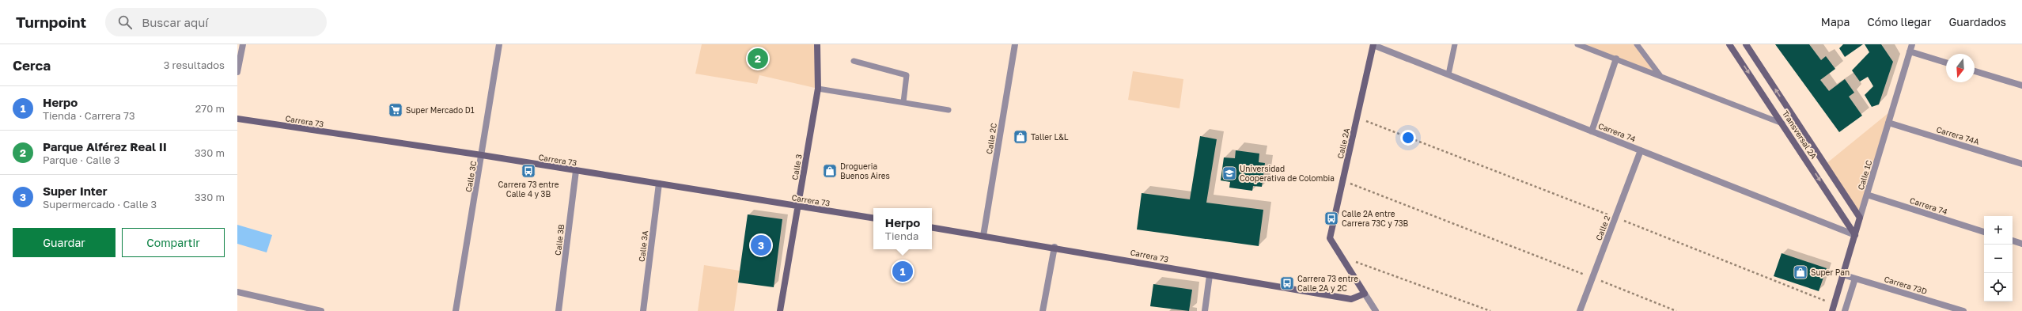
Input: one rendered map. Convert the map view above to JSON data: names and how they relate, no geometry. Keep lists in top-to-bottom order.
{
  "streets": {
    "street": [
      "Carrera 73",
      "Carrera 74",
      "Transversal 2A",
      "Carrera 74A",
      "Calle 2C",
      "Calle 2A",
      "Calle 3",
      "Calle 1C",
      "Calle 3C",
      "Calle 2",
      "Calle 3B",
      "Calle 3A",
      "Carrera 73D"
    ]
  },
  "crossings": [
    ["Carrera 73", "Calle 2C"],
    ["Carrera 73", "Calle 2A"],
    ["Carrera 73", "Calle 3"],
    ["Carrera 73", "Calle 3C"],
    ["Carrera 73", "Calle 3B"],
    ["Carrera 73", "Calle 3A"],
    ["Carrera 74", "Transversal 2A"],
    ["Carrera 74", "Calle 2A"],
    ["Carrera 74", "Calle 1C"],
    ["Carrera 74", "Calle 2"],
    ["Transversal 2A", "Calle 1C"],
    ["Carrera 74A", "Calle 1C"],
    ["Calle 1C", "Carrera 73D"]
  ],
  "places": {
    "supermarket": ["Super Mercado D1"],
    "shop": ["Taller L&L", "Drogueria Buenos Aires", "Super Pan"],
    "bus stop": ["Carrera 73 entre Calle 4 y 3B", "Calle 2A entre Carrera 73C y 73B", "Carrera 73 entre Calle 2A y 2C"],
    "school or university": ["Universidad Cooperativa de Colombia"]
  },
  "north": "bottom",
  "page": {
    "header": "Turnpoint",
    "search": "Buscar aquí",
    "nav": ["Mapa", "Cómo llegar", "Guardados"],
    "heading": ["Cerca", "3 resultados"],
    "pins": ["2", "3", "1"],
    "list": [
      {
        "mark": "1",
        "name": "Herpo",
        "note": "Tienda · Carrera 73",
        "value": "270 m"
      },
      {
        "mark": "2",
        "name": "Parque Alférez Real II",
        "note": "Parque · Calle 3",
        "value": "330 m"
      },
      {
        "mark": "3",
        "name": "Super Inter",
        "note": "Supermercado · Calle 3",
        "value": "330 m"
      }
    ],
    "popup": ["Herpo", "Tienda"],
    "map_buttons": ["+", "−"],
    "buttons": ["Guardar", "Compartir"]
  }
}
